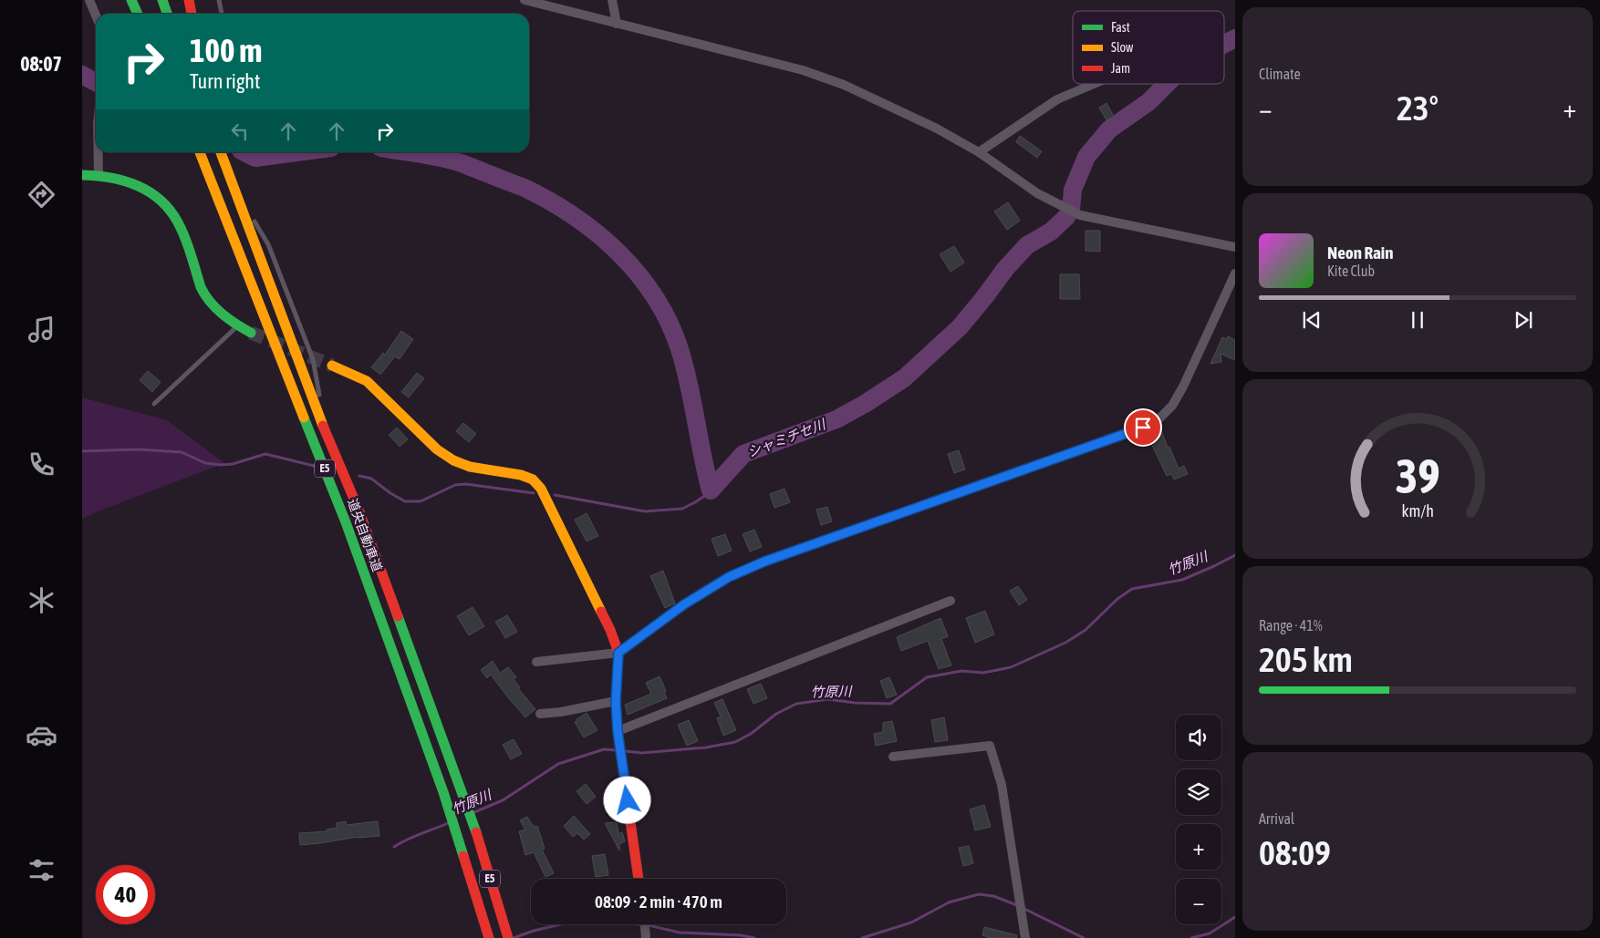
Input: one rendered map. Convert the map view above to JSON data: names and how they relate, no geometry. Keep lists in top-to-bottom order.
{
  "streets": {
    "main road": ["E5", "道央自動車道"]
  },
  "water": ["シャミチセ川", "竹原川"],
  "legend": ["Fast", "Slow", "Jam"],
  "page": {
    "tabs": "08:07",
    "tile": [
      "Climate",
      ["Range · 41%", "205 km"],
      ["Arrival", "08:09"]
    ],
    "turn": ["100 m", "Turn right"],
    "heat": ["−", "23°", "+"],
    "song": ["Neon Rain", "Kite Club"],
    "map_buttons": ["+", "−"],
    "limit": "40",
    "trip": "08:09 · 2 min · 470 m",
    "gauge": ["39", "km/h"]
  }
}
